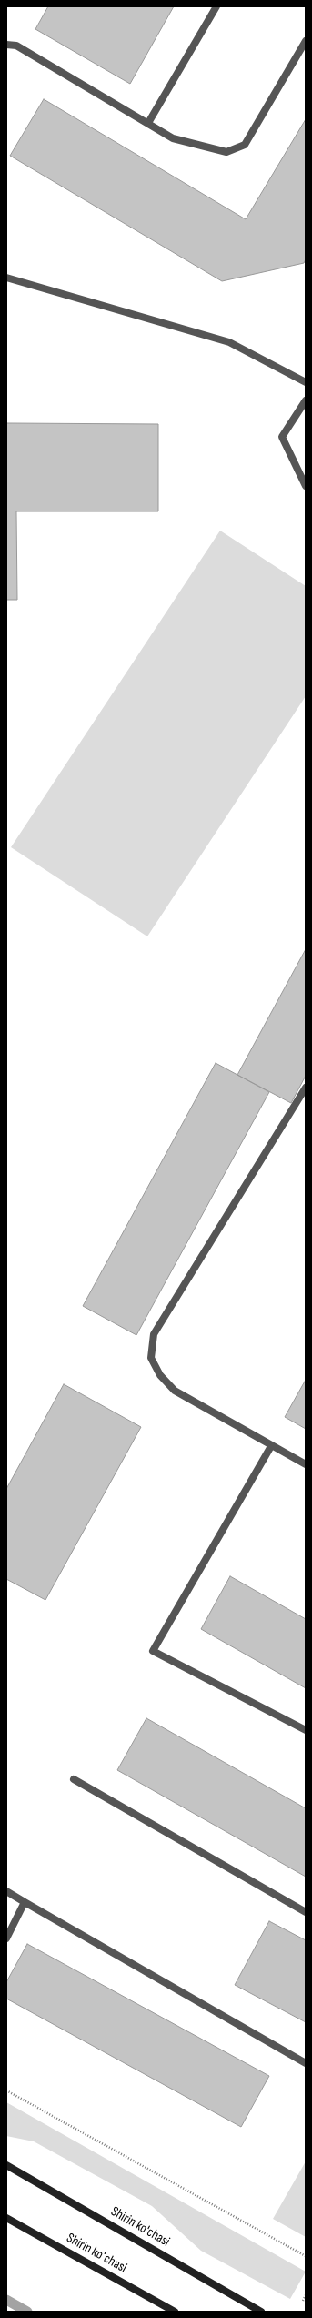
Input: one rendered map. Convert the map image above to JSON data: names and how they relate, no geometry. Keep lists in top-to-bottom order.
{
  "streets": {
    "main road": ["Shirin ko'chasi", "Shirin koʻchasi"]
  }
}
